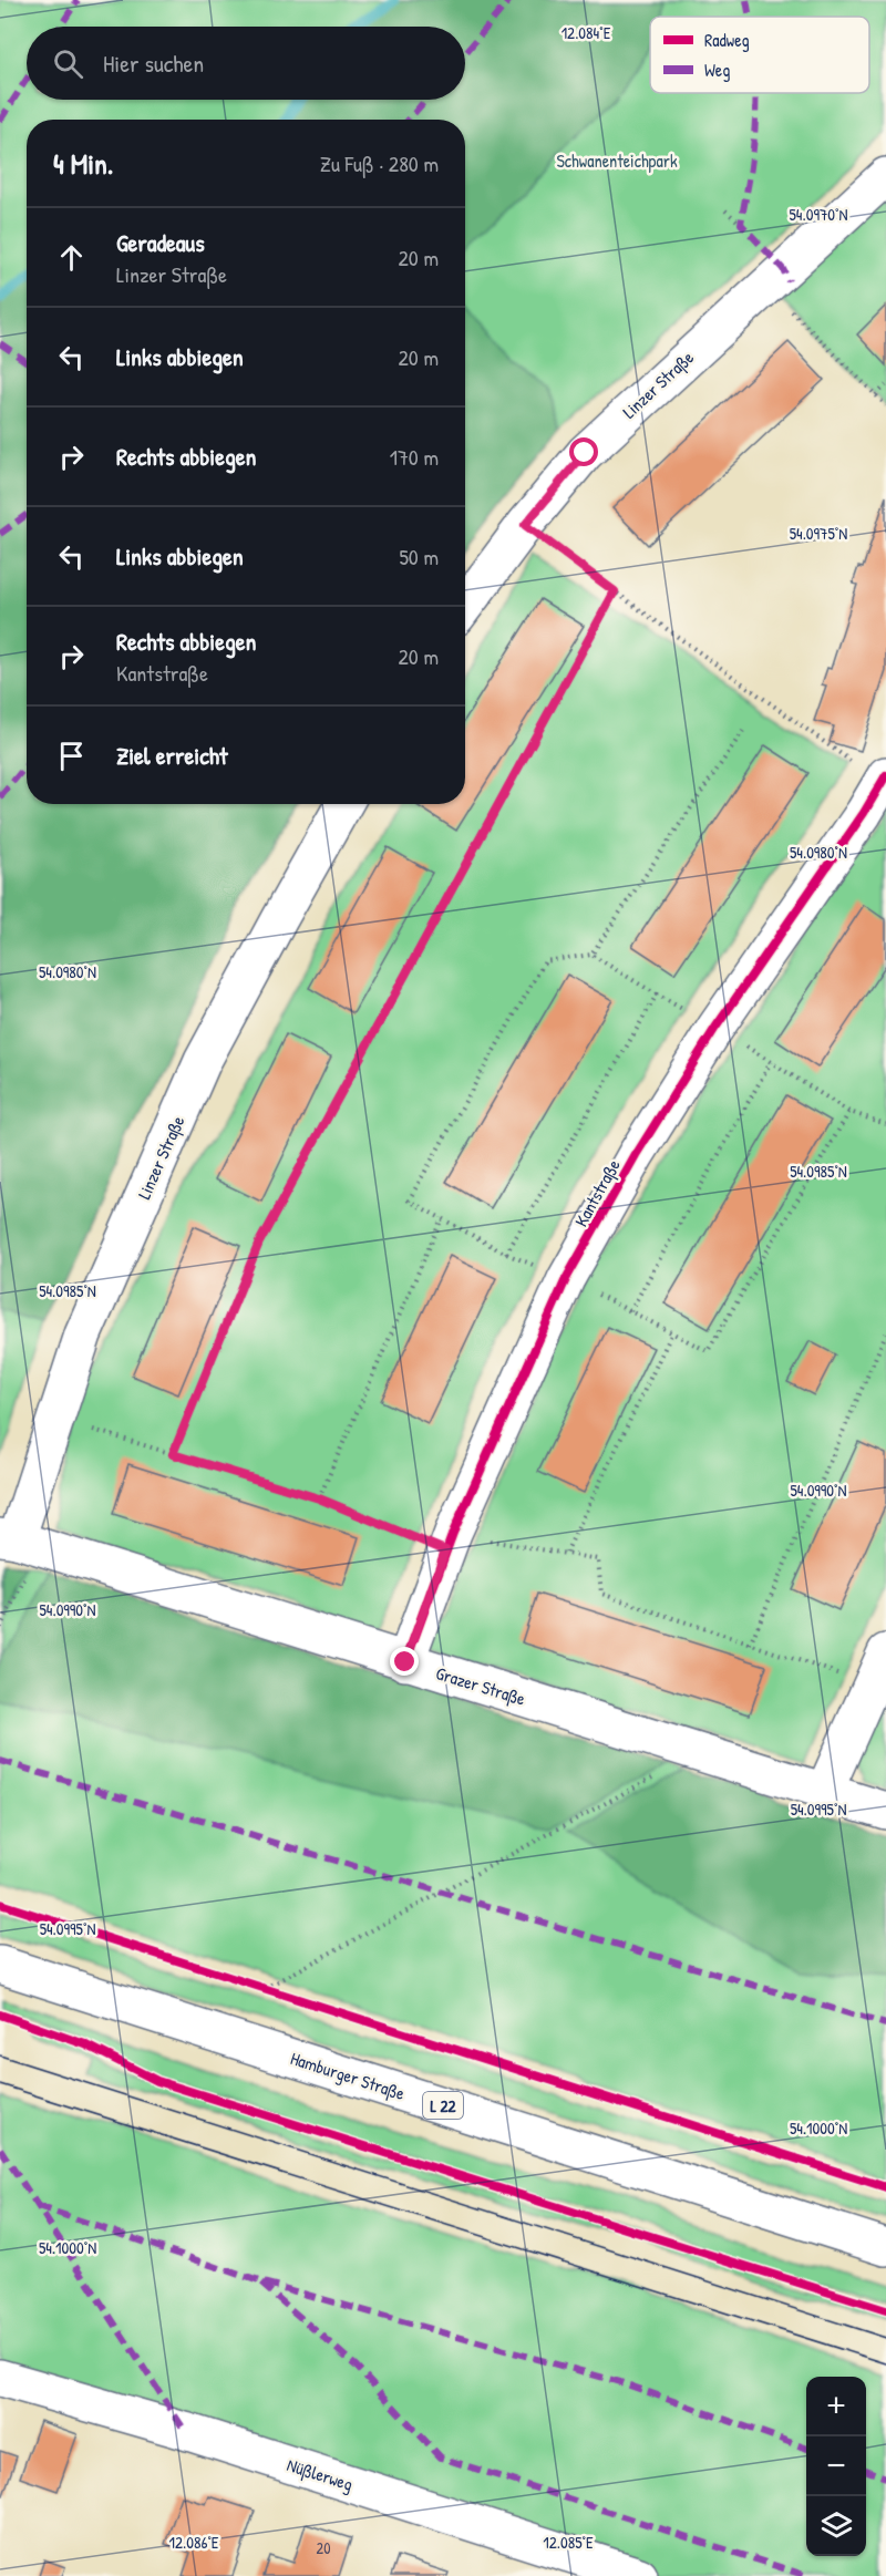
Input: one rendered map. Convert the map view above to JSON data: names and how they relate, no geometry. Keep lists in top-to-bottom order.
{
  "streets": {
    "street": [
      "Linzer Straße",
      "Kantstraße",
      "Grazer Straße",
      "Hamburger Straße",
      "L 22",
      "Nüßlerweg"
    ]
  },
  "crossings": [
    ["Linzer Straße", "Grazer Straße"],
    ["Kantstraße", "Grazer Straße"]
  ],
  "parks": ["Schwanenteichpark"],
  "house_numbers": ["20"],
  "legend": ["Radweg", "Weg"],
  "page": {
    "search": "Hier suchen",
    "heading": ["4 Min.", "Zu Fuß · 280 m"],
    "list": [
      ["Geradeaus", "Linzer Straße", "20 m"],
      ["Links abbiegen", "20 m"],
      ["Rechts abbiegen", "170 m"],
      ["Links abbiegen", "50 m"],
      ["Rechts abbiegen", "Kantstraße", "20 m"],
      "Ziel erreicht"
    ],
    "map_buttons": ["+", "−"]
  },
  "coordinates": [
    "12.084°E",
    "54.0970°N",
    "54.0975°N",
    "54.0980°N",
    "54.0985°N",
    "54.0990°N",
    "54.0995°N",
    "54.1000°N",
    "12.086°E",
    "12.085°E"
  ]
}
